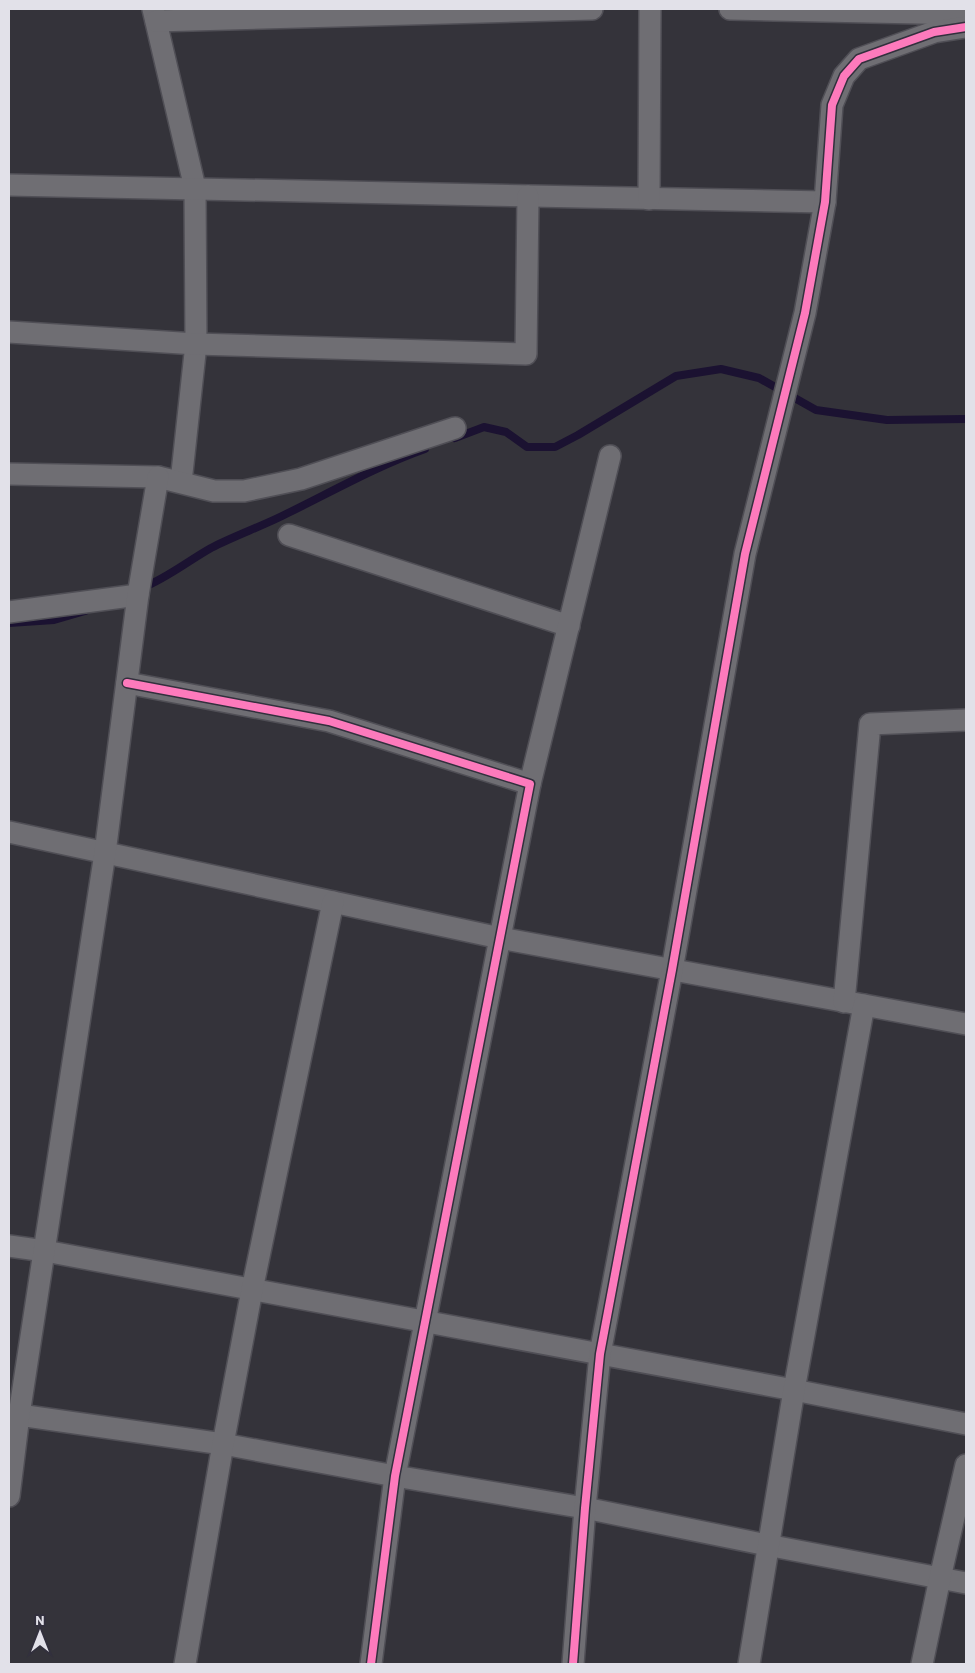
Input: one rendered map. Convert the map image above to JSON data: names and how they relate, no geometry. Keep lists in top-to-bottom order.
{
  "north": "top"
}
